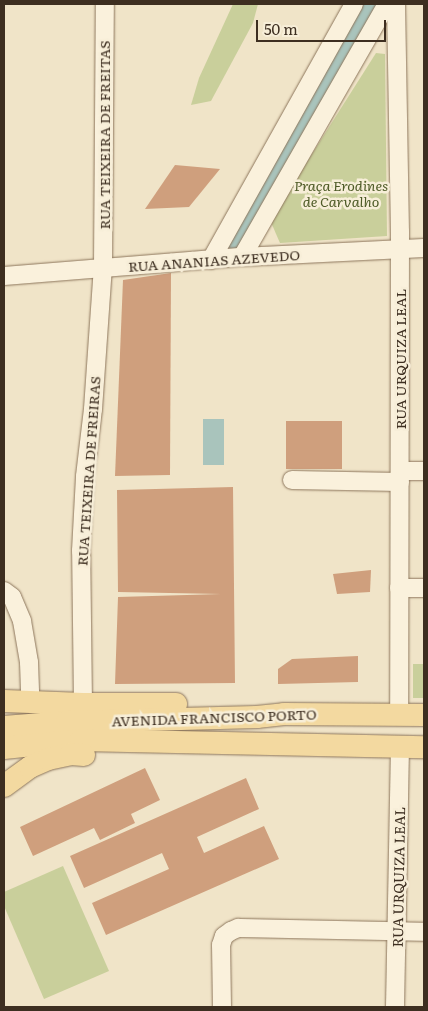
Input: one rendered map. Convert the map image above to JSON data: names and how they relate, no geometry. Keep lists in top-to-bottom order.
{
  "streets": {
    "main road": ["AVENIDA FRANCISCO PORTO"],
    "street": [
      "RUA TEIXEIRA DE FREITAS",
      "RUA ANANIAS AZEVEDO",
      "RUA URQUIZA LEAL",
      "RUA TEIXEIRA DE FREIRAS"
    ]
  },
  "crossings": [
    ["RUA TEIXEIRA DE FREITAS", "RUA ANANIAS AZEVEDO"],
    ["RUA TEIXEIRA DE FREITAS", "RUA TEIXEIRA DE FREIRAS"],
    ["RUA ANANIAS AZEVEDO", "RUA URQUIZA LEAL"],
    ["RUA ANANIAS AZEVEDO", "RUA TEIXEIRA DE FREIRAS"],
    ["RUA URQUIZA LEAL", "AVENIDA FRANCISCO PORTO"]
  ],
  "parks": ["Praça Erodines de Carvalho"],
  "scale_bar": "50 m"
}
